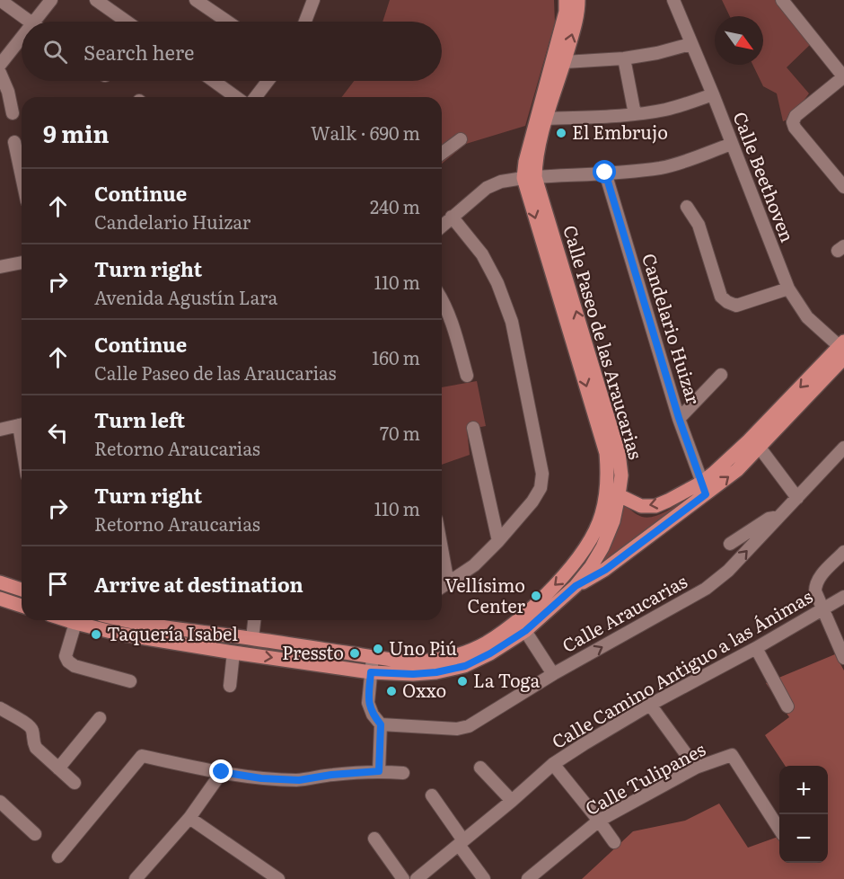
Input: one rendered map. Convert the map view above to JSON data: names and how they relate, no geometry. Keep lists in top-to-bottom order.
{
  "streets": {
    "main road": ["Calle Paseo de las Araucarias"],
    "street": [
      "Calle Beethoven",
      "Candelario Huizar",
      "Calle Araucarias",
      "Calle Camino Antiguo a las Ánimas",
      "Calle Tulipanes"
    ]
  },
  "one_way": ["Calle Araucarias"],
  "places": [
    "El Embrujo",
    "Vellísimo Center",
    "Taquería Isabel",
    "Uno Piú",
    "Pressto",
    "La Toga",
    "Oxxo"
  ],
  "north": "bottom right",
  "page": {
    "search": "Search here",
    "heading": ["9 min", "Walk · 690 m"],
    "list": [
      ["Continue", "Candelario Huizar", "240 m"],
      ["Turn right", "Avenida Agustín Lara", "110 m"],
      ["Continue", "Calle Paseo de las Araucarias", "160 m"],
      ["Turn left", "Retorno Araucarias", "70 m"],
      ["Turn right", "Retorno Araucarias", "110 m"],
      "Arrive at destination"
    ],
    "map_buttons": ["+", "−"]
  }
}
